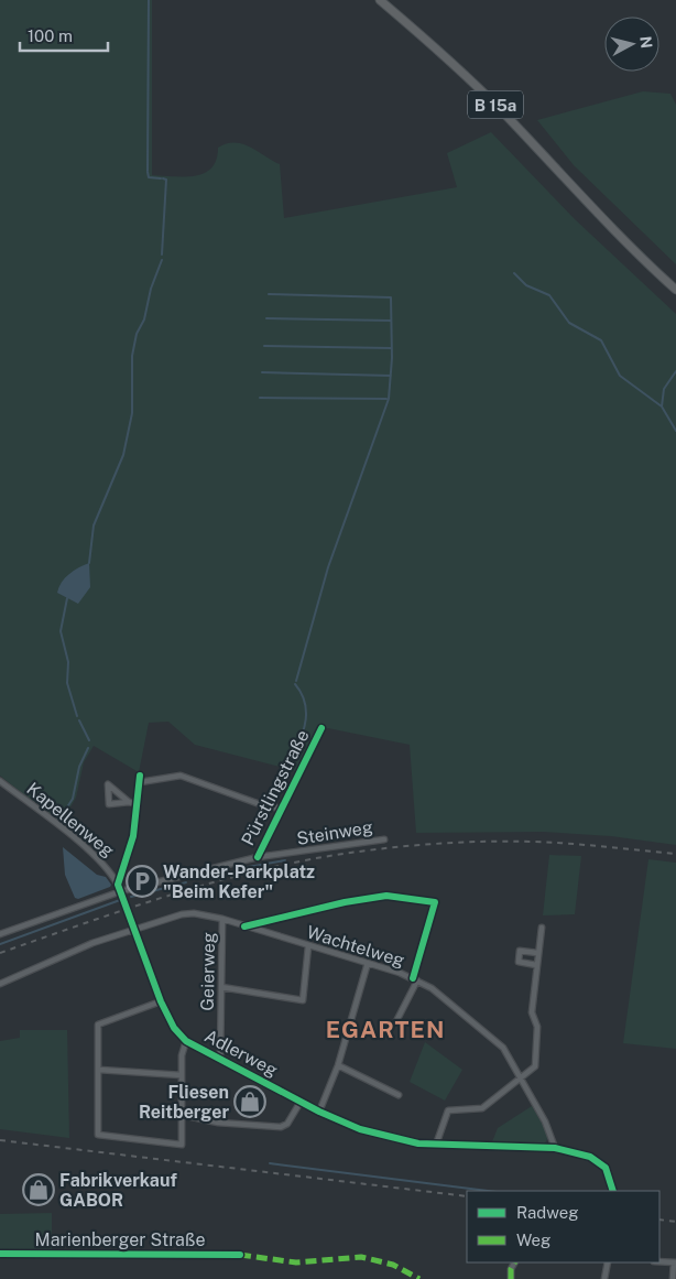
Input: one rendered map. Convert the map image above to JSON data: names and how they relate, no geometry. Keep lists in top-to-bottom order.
{
  "streets": {
    "highway": ["B 15a"],
    "street": [
      "Pürstlingstraße",
      "Kapellenweg",
      "Steinweg",
      "Wachtelweg",
      "Geierweg",
      "Adlerweg",
      "Marienberger Straße"
    ]
  },
  "crossings": [
    ["Pürstlingstraße", "Steinweg"],
    ["Pürstlingstraße", "Adlerweg"],
    ["Kapellenweg", "Adlerweg"],
    ["Wachtelweg", "Geierweg"],
    ["Wachtelweg", "Adlerweg"],
    ["Geierweg", "Adlerweg"]
  ],
  "districts": ["EGARTEN"],
  "places": {
    "parking": ["Wander-Parkplatz \"Beim Kefer\""],
    "shop": ["Fliesen Reitberger", "Fabrikverkauf GABOR"]
  },
  "legend": ["Radweg", "Weg"],
  "scale_bar": "100 m",
  "north": "right"
}
